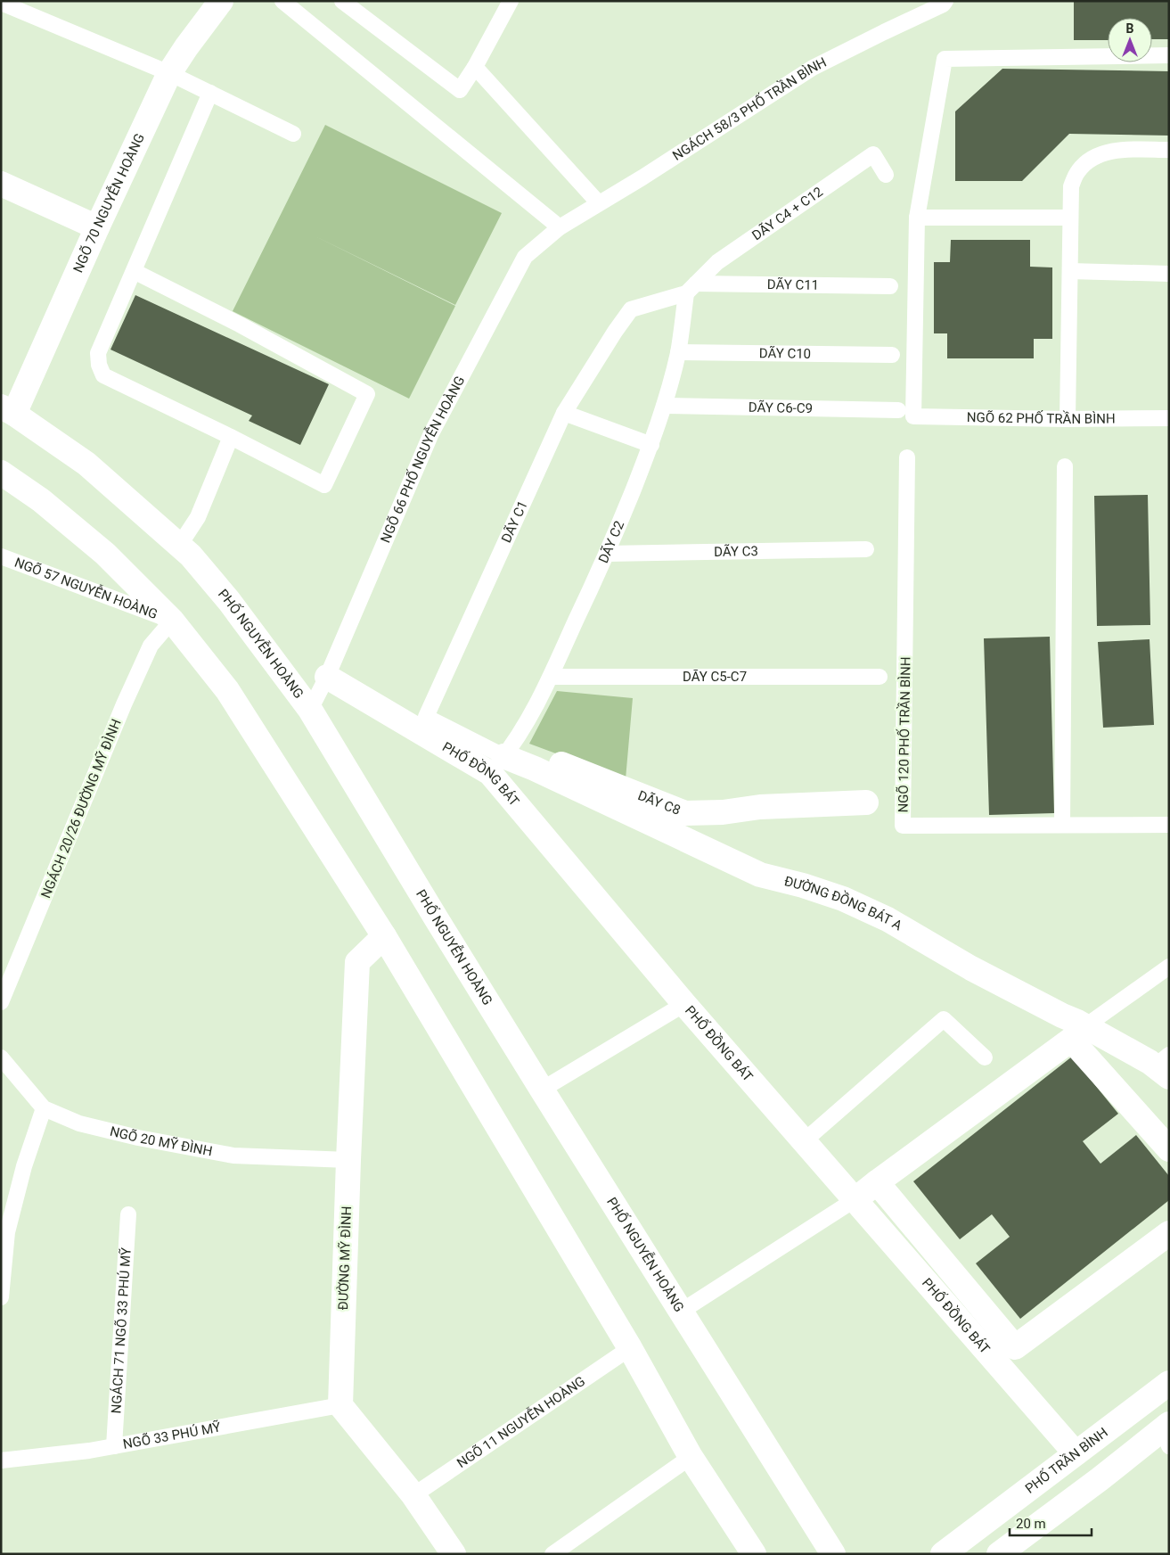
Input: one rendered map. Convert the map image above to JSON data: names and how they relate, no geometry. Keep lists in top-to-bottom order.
{
  "streets": {
    "street": [
      "NGÕ 70 NGUYỄN HOÀNG",
      "PHỐ NGUYỄN HOÀNG",
      "PHỐ ĐỒNG BÁT",
      "DÃY C8",
      "ĐƯỜNG ĐỒNG BÁT A",
      "ĐƯỜNG MỸ ĐÌNH",
      "PHỐ TRẦN BÌNH"
    ],
    "lane": [
      "NGÁCH 58/3 PHỐ TRẦN BÌNH",
      "DÃY C4 + C12",
      "DÃY C11",
      "DÃY C10",
      "DÃY C6-C9",
      "NGÕ 62 PHỐ TRẦN BÌNH",
      "NGÕ 66 PHỐ NGUYỄN HOÀNG",
      "DÃY C1",
      "DÃY C2",
      "DÃY C3",
      "NGÕ 57 NGUYỄN HOÀNG",
      "DÃY C5-C7",
      "NGÕ 120 PHỐ TRẦN BÌNH",
      "NGÁCH 20/26 ĐƯỜNG MỸ ĐÌNH",
      "NGÕ 20 MỸ ĐÌNH",
      "NGÁCH 71 NGÕ 33 PHÚ MỸ",
      "NGÕ 11 NGUYỄN HOÀNG",
      "NGÕ 33 PHÚ MỸ"
    ]
  },
  "crossings": [
    ["NGÁCH 58/3 PHỐ TRẦN BÌNH", "NGÕ 66 PHỐ NGUYỄN HOÀNG"],
    ["NGÕ 70 NGUYỄN HOÀNG", "PHỐ NGUYỄN HOÀNG"],
    ["DÃY C4 + C12", "DÃY C11"],
    ["DÃY C4 + C12", "DÃY C1"],
    ["DÃY C4 + C12", "DÃY C2"],
    ["DÃY C11", "DÃY C1"],
    ["DÃY C11", "DÃY C2"],
    ["DÃY C10", "DÃY C2"],
    ["DÃY C6-C9", "DÃY C2"],
    ["NGÕ 66 PHỐ NGUYỄN HOÀNG", "PHỐ NGUYỄN HOÀNG"],
    ["NGÕ 66 PHỐ NGUYỄN HOÀNG", "PHỐ ĐỒNG BÁT"],
    ["DÃY C1", "DÃY C2"],
    ["DÃY C1", "PHỐ ĐỒNG BÁT"],
    ["DÃY C1", "DÃY C8"],
    ["DÃY C1", "ĐƯỜNG ĐỒNG BÁT A"],
    ["DÃY C2", "DÃY C3"],
    ["DÃY C2", "DÃY C5-C7"],
    ["DÃY C2", "PHỐ ĐỒNG BÁT"],
    ["DÃY C2", "DÃY C8"],
    ["DÃY C2", "ĐƯỜNG ĐỒNG BÁT A"],
    ["NGÕ 57 NGUYỄN HOÀNG", "NGÁCH 20/26 ĐƯỜNG MỸ ĐÌNH"],
    ["PHỐ ĐỒNG BÁT", "DÃY C8"],
    ["PHỐ ĐỒNG BÁT", "ĐƯỜNG ĐỒNG BÁT A"],
    ["PHỐ ĐỒNG BÁT", "PHỐ TRẦN BÌNH"],
    ["DÃY C8", "ĐƯỜNG ĐỒNG BÁT A"],
    ["NGÕ 20 MỸ ĐÌNH", "ĐƯỜNG MỸ ĐÌNH"],
    ["ĐƯỜNG MỸ ĐÌNH", "NGÕ 33 PHÚ MỸ"],
    ["NGÁCH 71 NGÕ 33 PHÚ MỸ", "NGÕ 33 PHÚ MỸ"]
  ],
  "scale_bar": "20 m",
  "north": "top"
}
